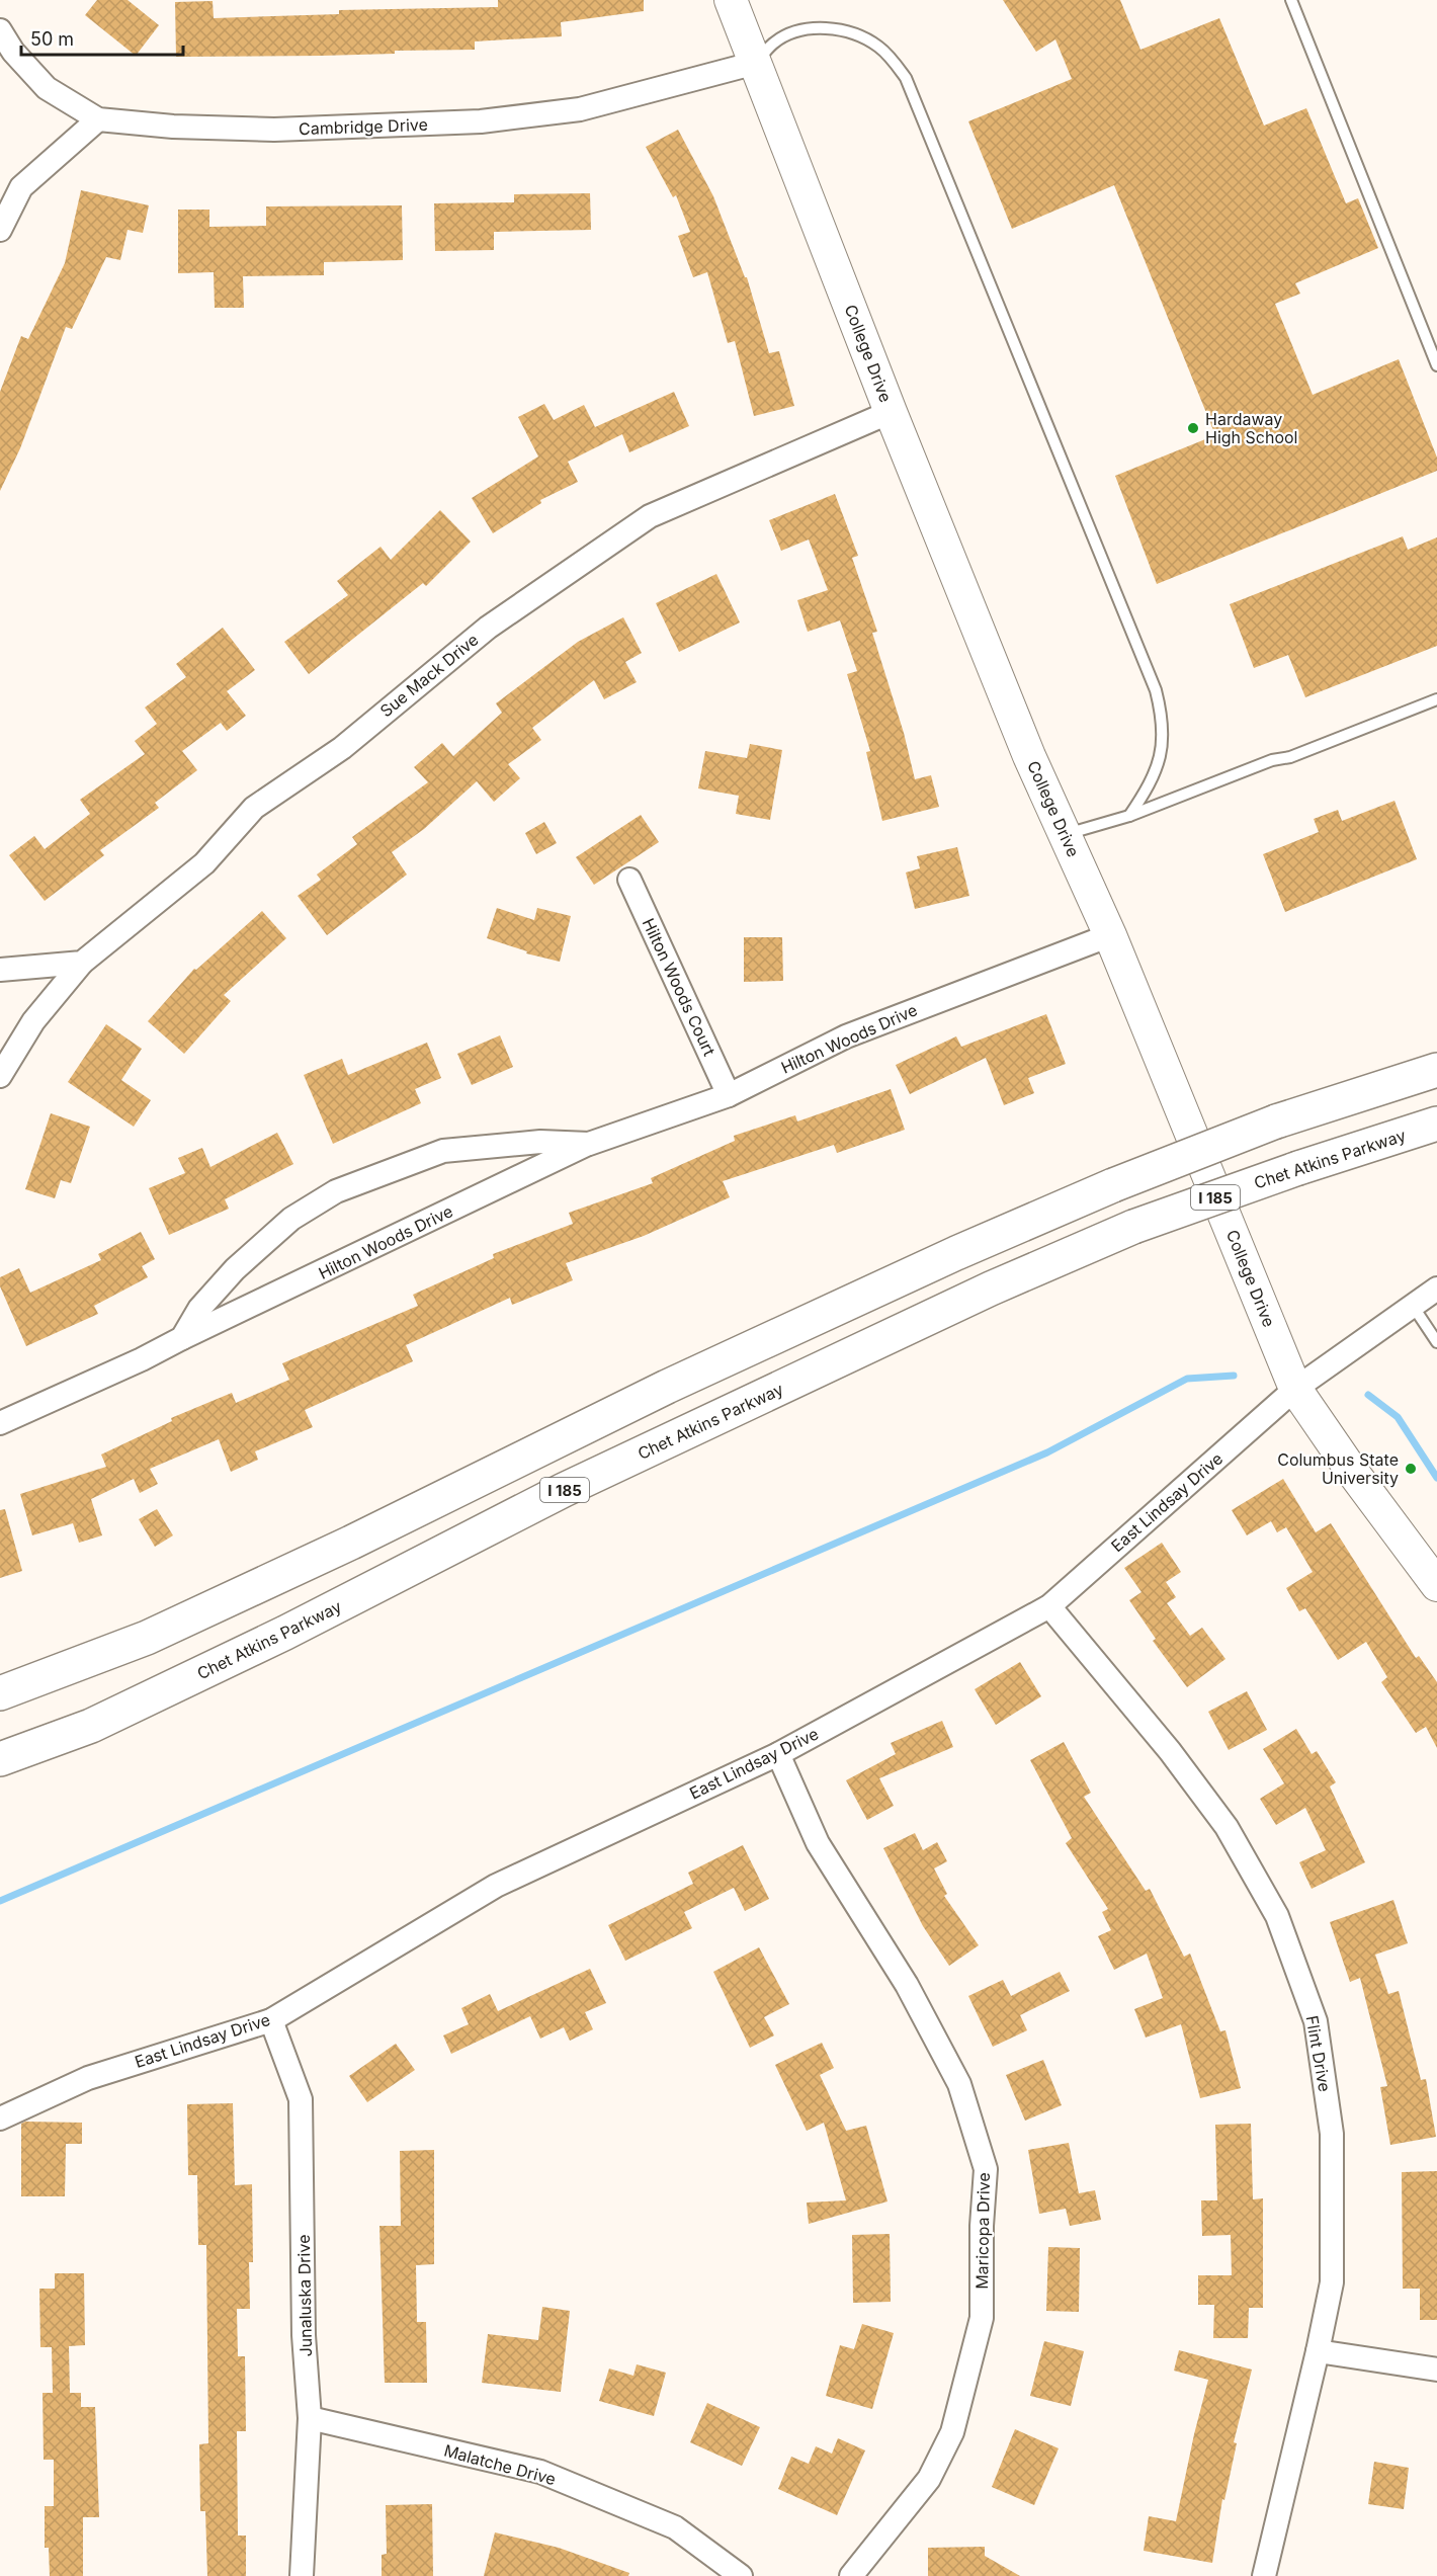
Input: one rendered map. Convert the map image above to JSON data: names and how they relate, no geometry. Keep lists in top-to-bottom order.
{
  "streets": {
    "highway": ["Chet Atkins Parkway", "I 185"],
    "street": [
      "Cambridge Drive",
      "College Drive",
      "Sue Mack Drive",
      "Hilton Woods Court",
      "Hilton Woods Drive",
      "East Lindsay Drive",
      "Flint Drive",
      "Maricopa Drive",
      "Junaluska Drive",
      "Malatche Drive"
    ]
  },
  "crossings": [
    ["Cambridge Drive", "College Drive"],
    ["College Drive", "Sue Mack Drive"],
    ["College Drive", "Hilton Woods Drive"],
    ["College Drive", "East Lindsay Drive"],
    ["Hilton Woods Court", "Hilton Woods Drive"],
    ["East Lindsay Drive", "Flint Drive"],
    ["East Lindsay Drive", "Maricopa Drive"],
    ["East Lindsay Drive", "Junaluska Drive"],
    ["Junaluska Drive", "Malatche Drive"]
  ],
  "places": ["Hardaway High School", "Columbus State University"],
  "scale_bar": "50 m"
}
